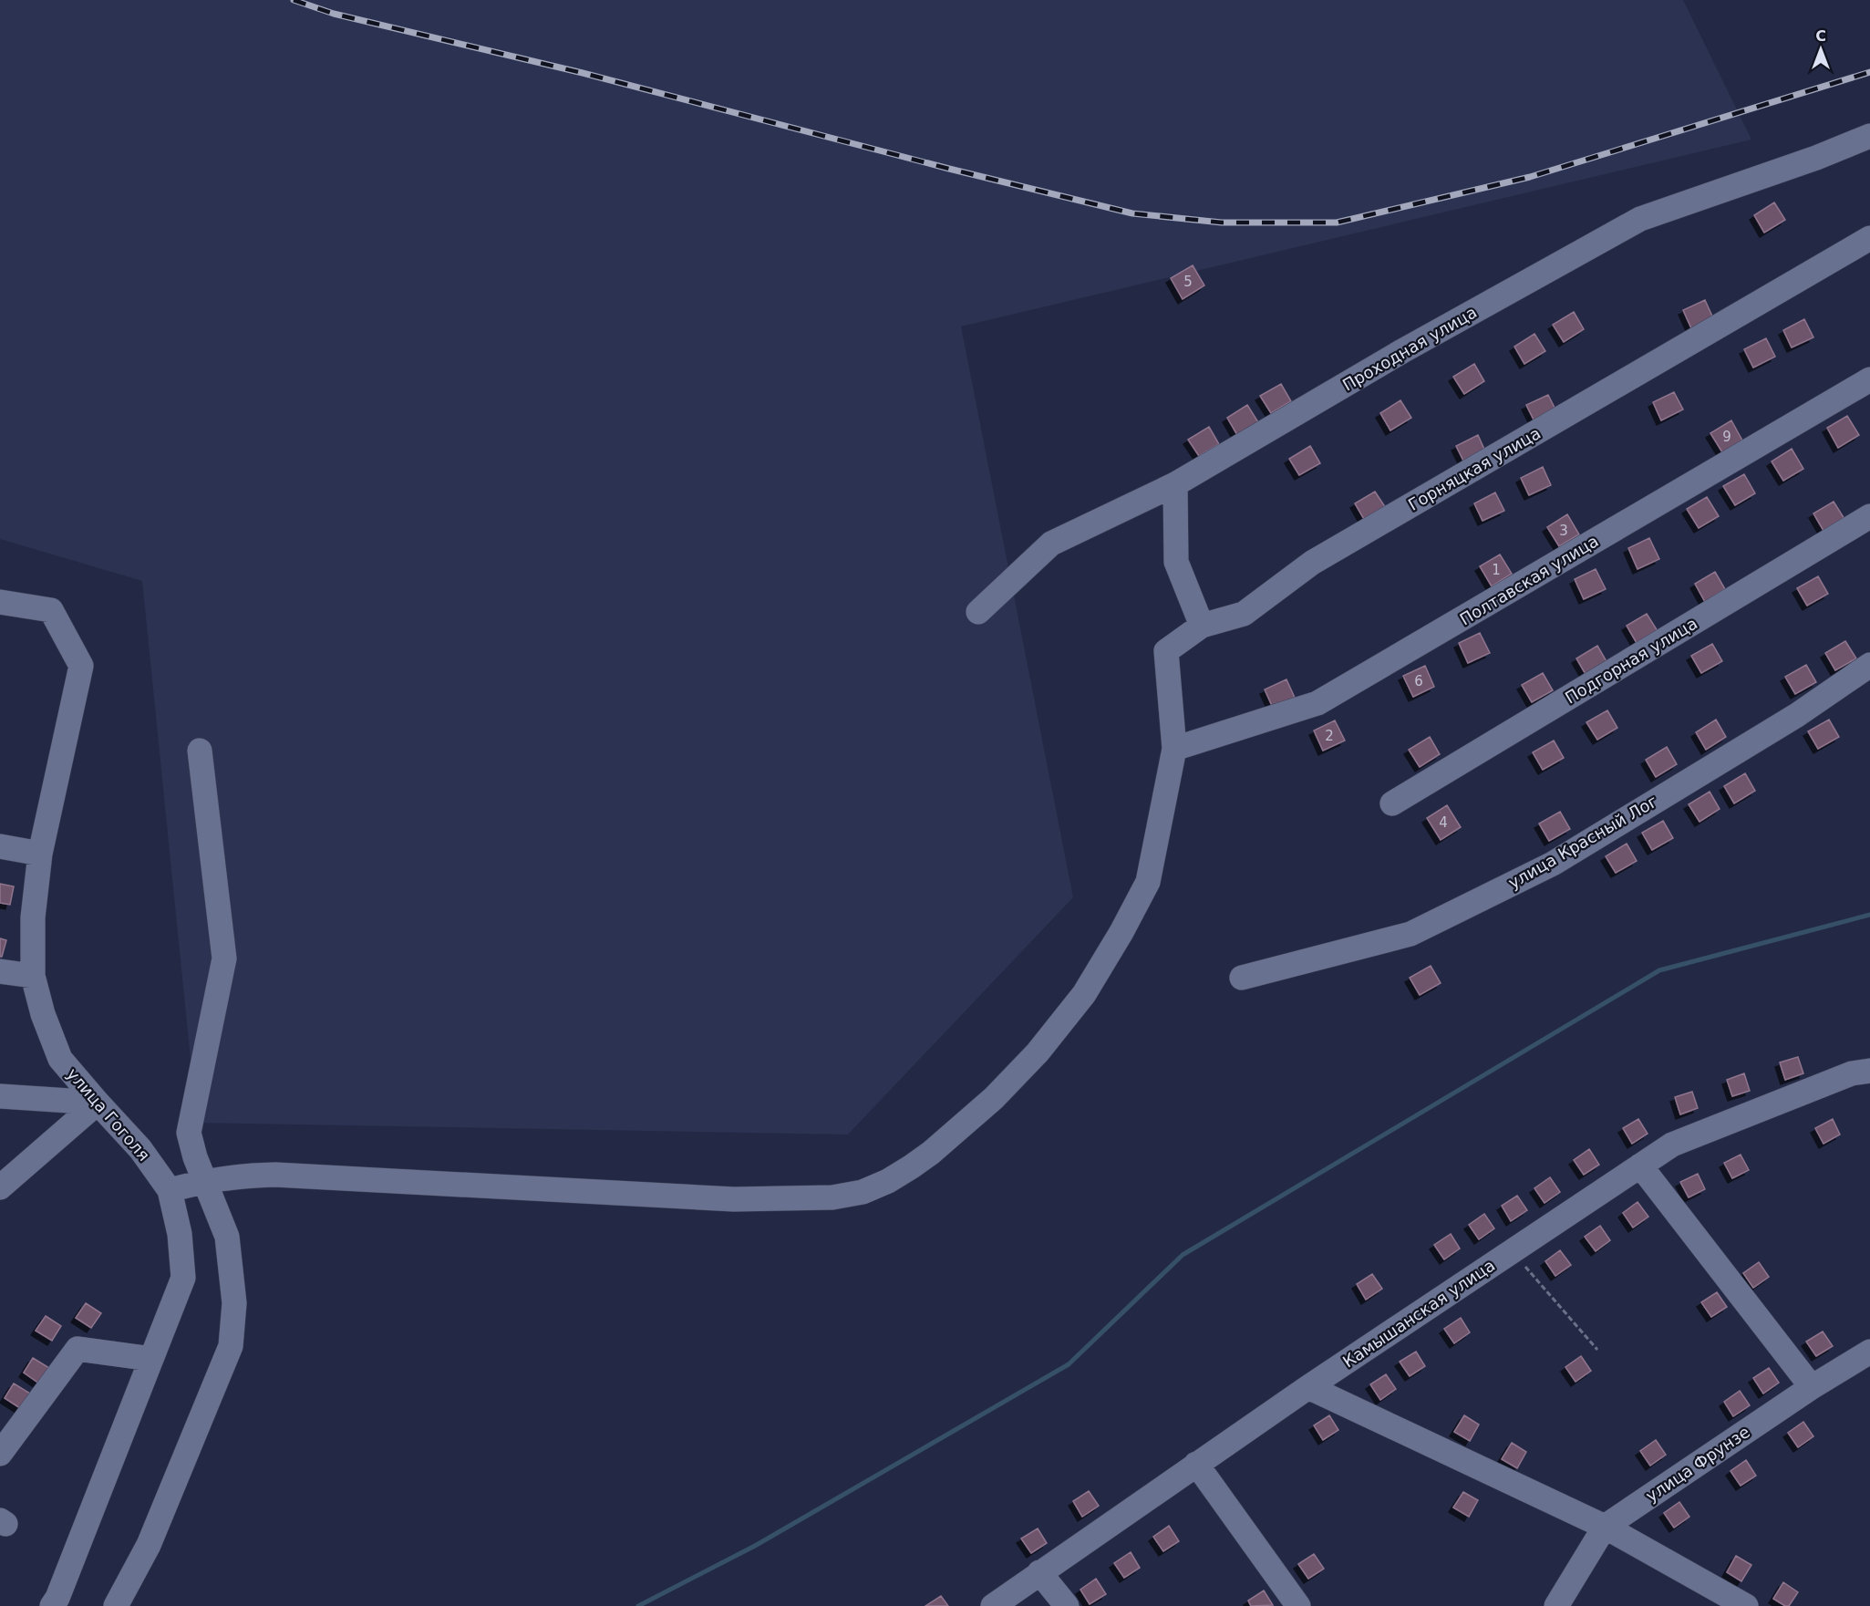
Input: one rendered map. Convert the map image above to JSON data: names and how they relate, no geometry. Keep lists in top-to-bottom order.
{
  "streets": {
    "street": [
      "Проходная улица",
      "Горняцкая улица",
      "Полтавская улица",
      "Подгорная улица",
      "улица Красный Лог",
      "улица Гоголя",
      "Камышанская улица",
      "улица Фрунзе"
    ]
  },
  "crossings": [
    ["Горняцкая улица", "Полтавская улица"]
  ],
  "house_numbers": [
    "5",
    "9",
    "3",
    "1",
    "6",
    "2",
    "4"
  ],
  "north": "top"
}
